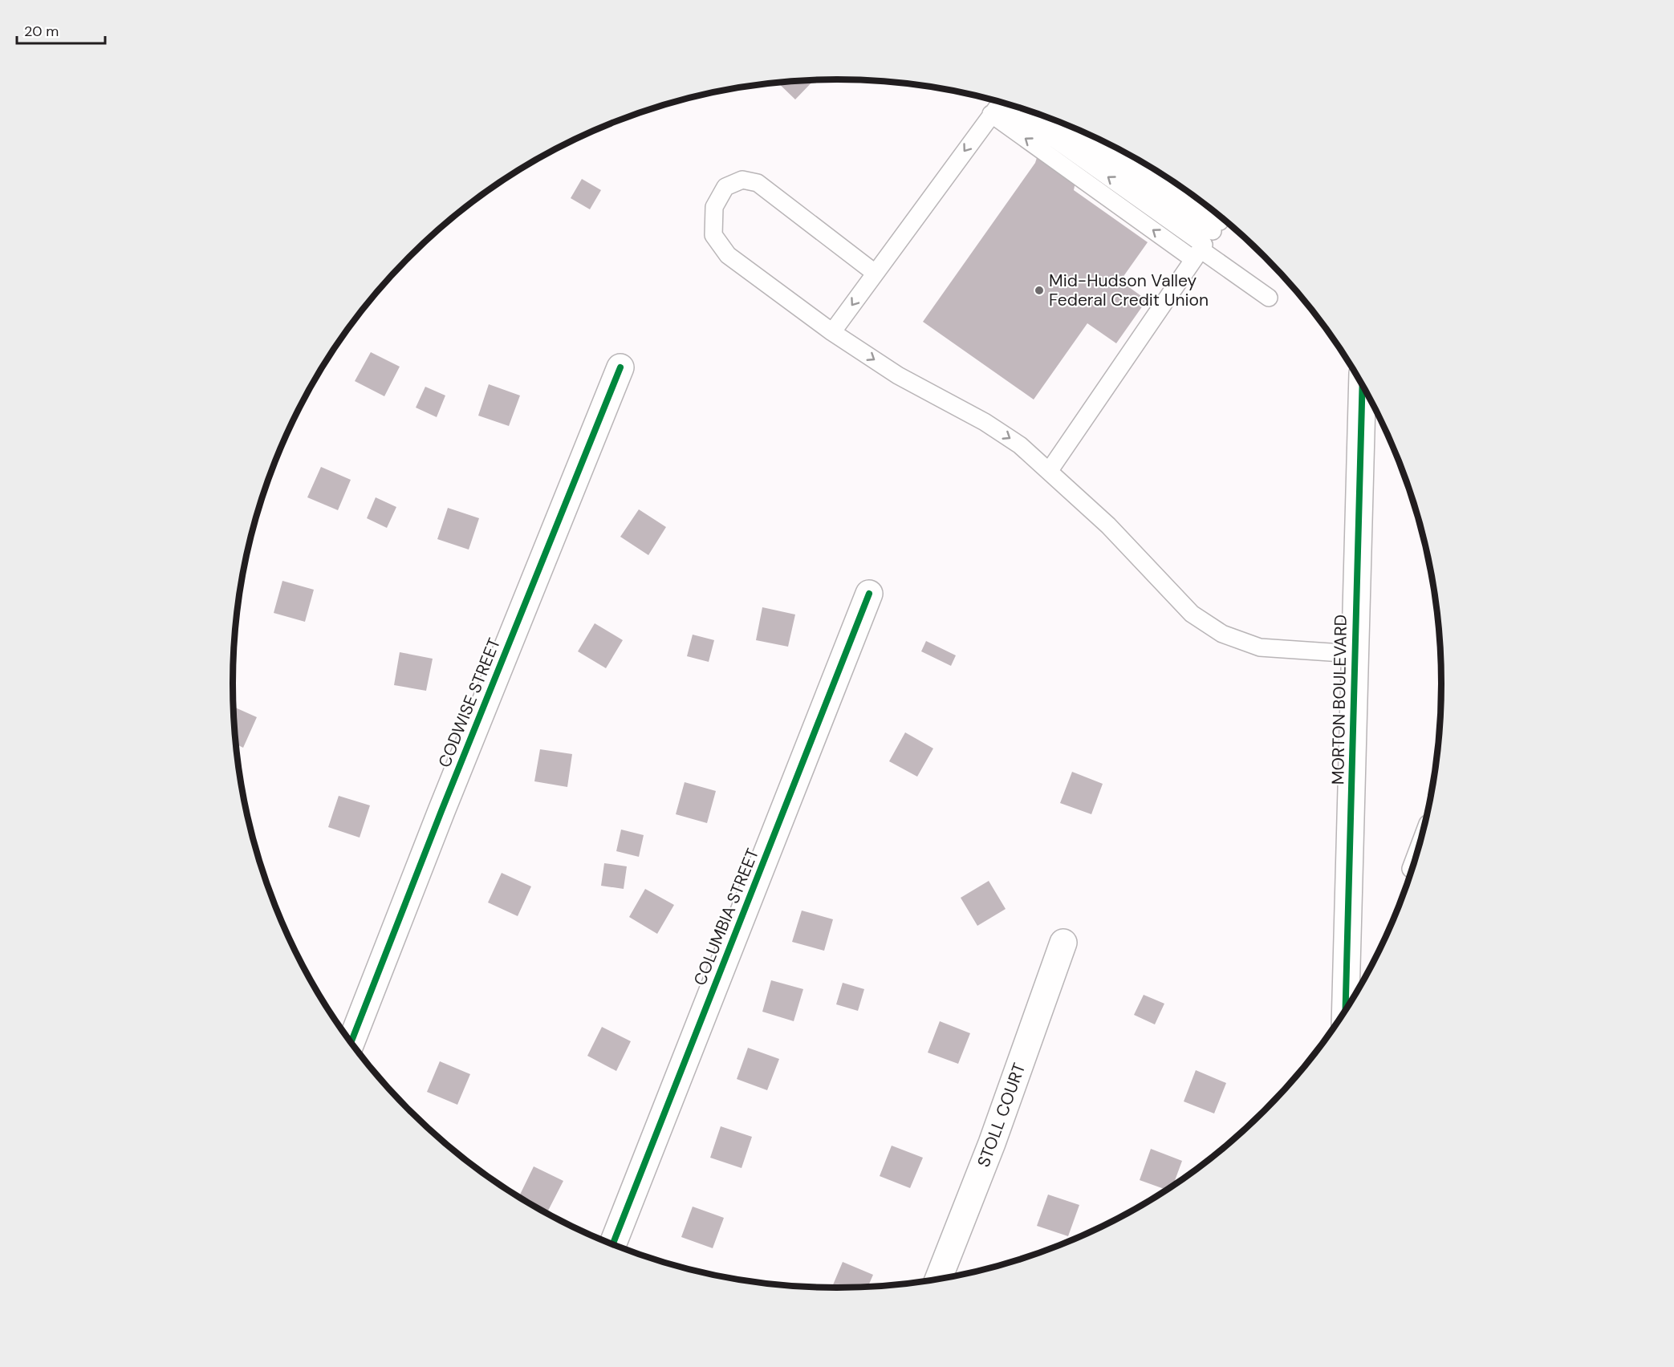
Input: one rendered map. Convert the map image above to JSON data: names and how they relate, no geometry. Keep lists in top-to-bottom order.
{
  "streets": {
    "street": [
      "MORTON BOULEVARD",
      "CODWISE STREET",
      "COLUMBIA STREET",
      "STOLL COURT"
    ]
  },
  "places": ["Mid-Hudson Valley Federal Credit Union"],
  "scale_bar": "20 m"
}
